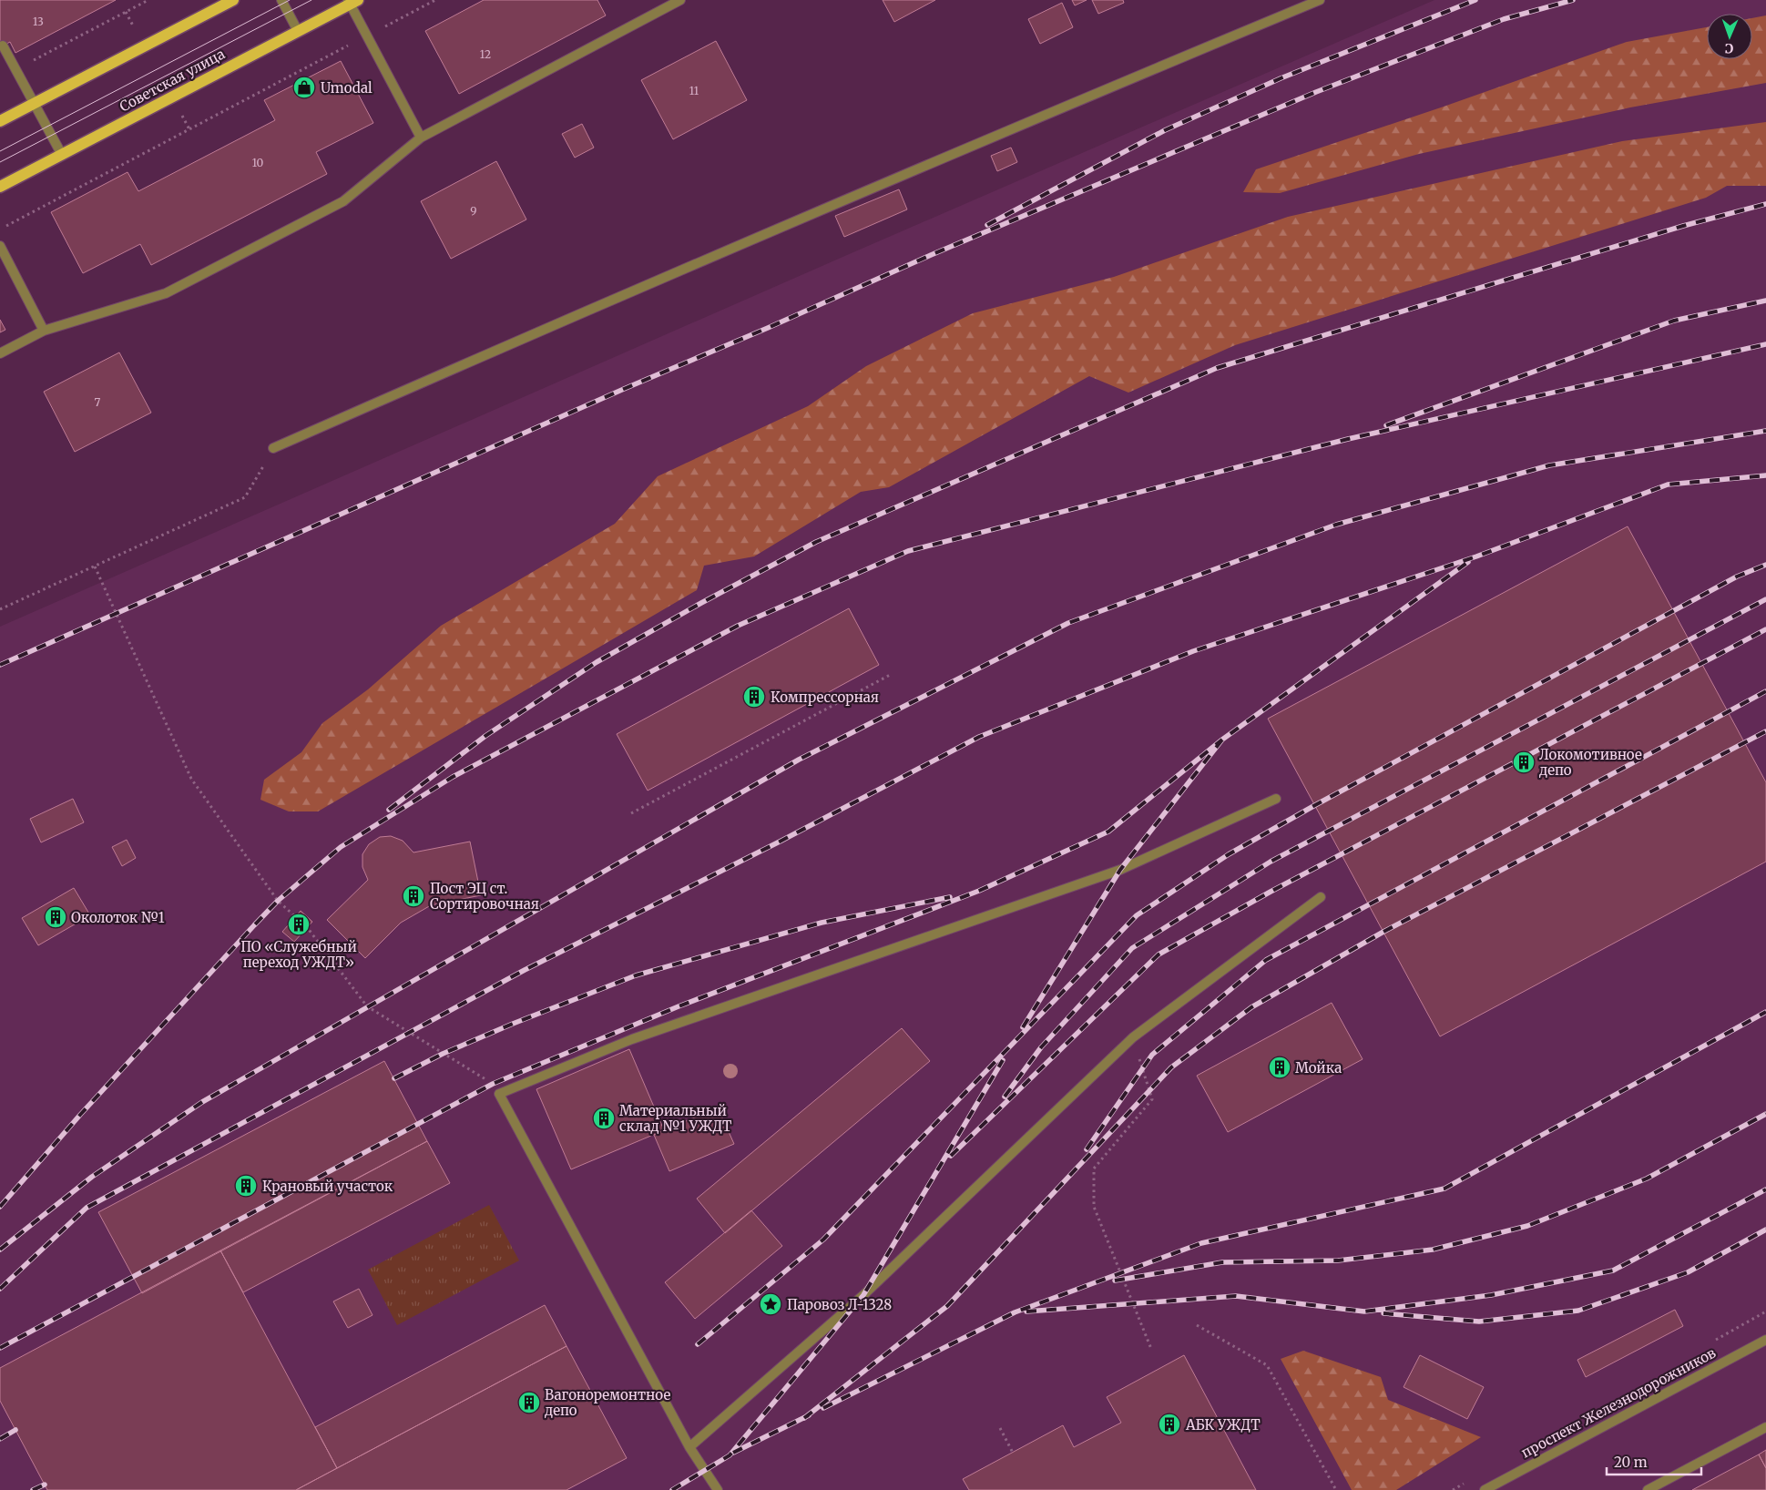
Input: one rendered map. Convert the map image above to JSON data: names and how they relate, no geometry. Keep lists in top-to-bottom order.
{
  "streets": {
    "main road": ["Советская улица"],
    "street": ["проспект Железнодорожников"]
  },
  "places": {
    "shop": ["Umodal"],
    "building": [
      "Компрессорная",
      "Локомотивное депо",
      "Пост ЭЦ ст. Сортировочная",
      "Околоток №1",
      "ПО «Служебный переход УЖДТ»",
      "Мойка",
      "Материальный склад №1 УЖДТ",
      "Крановый участок",
      "Вагоноремонтное депо",
      "АБК УЖДТ"
    ],
    "place": ["Паровоз Л-1328"]
  },
  "house_numbers": [
    "13",
    "12",
    "11",
    "10",
    "9",
    "7"
  ],
  "scale_bar": "20 m",
  "north": "bottom"
}
